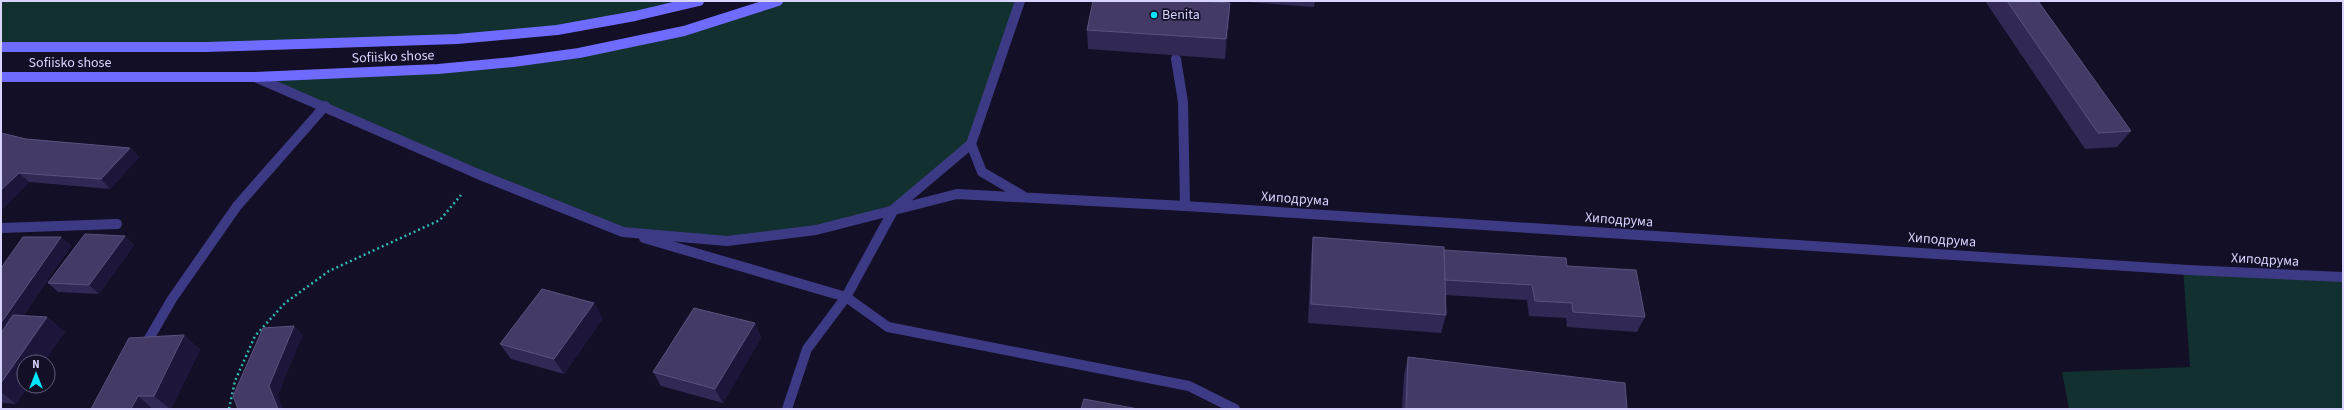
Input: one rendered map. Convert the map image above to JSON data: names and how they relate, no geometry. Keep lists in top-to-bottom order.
{
  "streets": {
    "main road": ["Sofiisko shose"],
    "street": ["Хиподрума"]
  },
  "places": ["Benita"],
  "north": "top"
}
